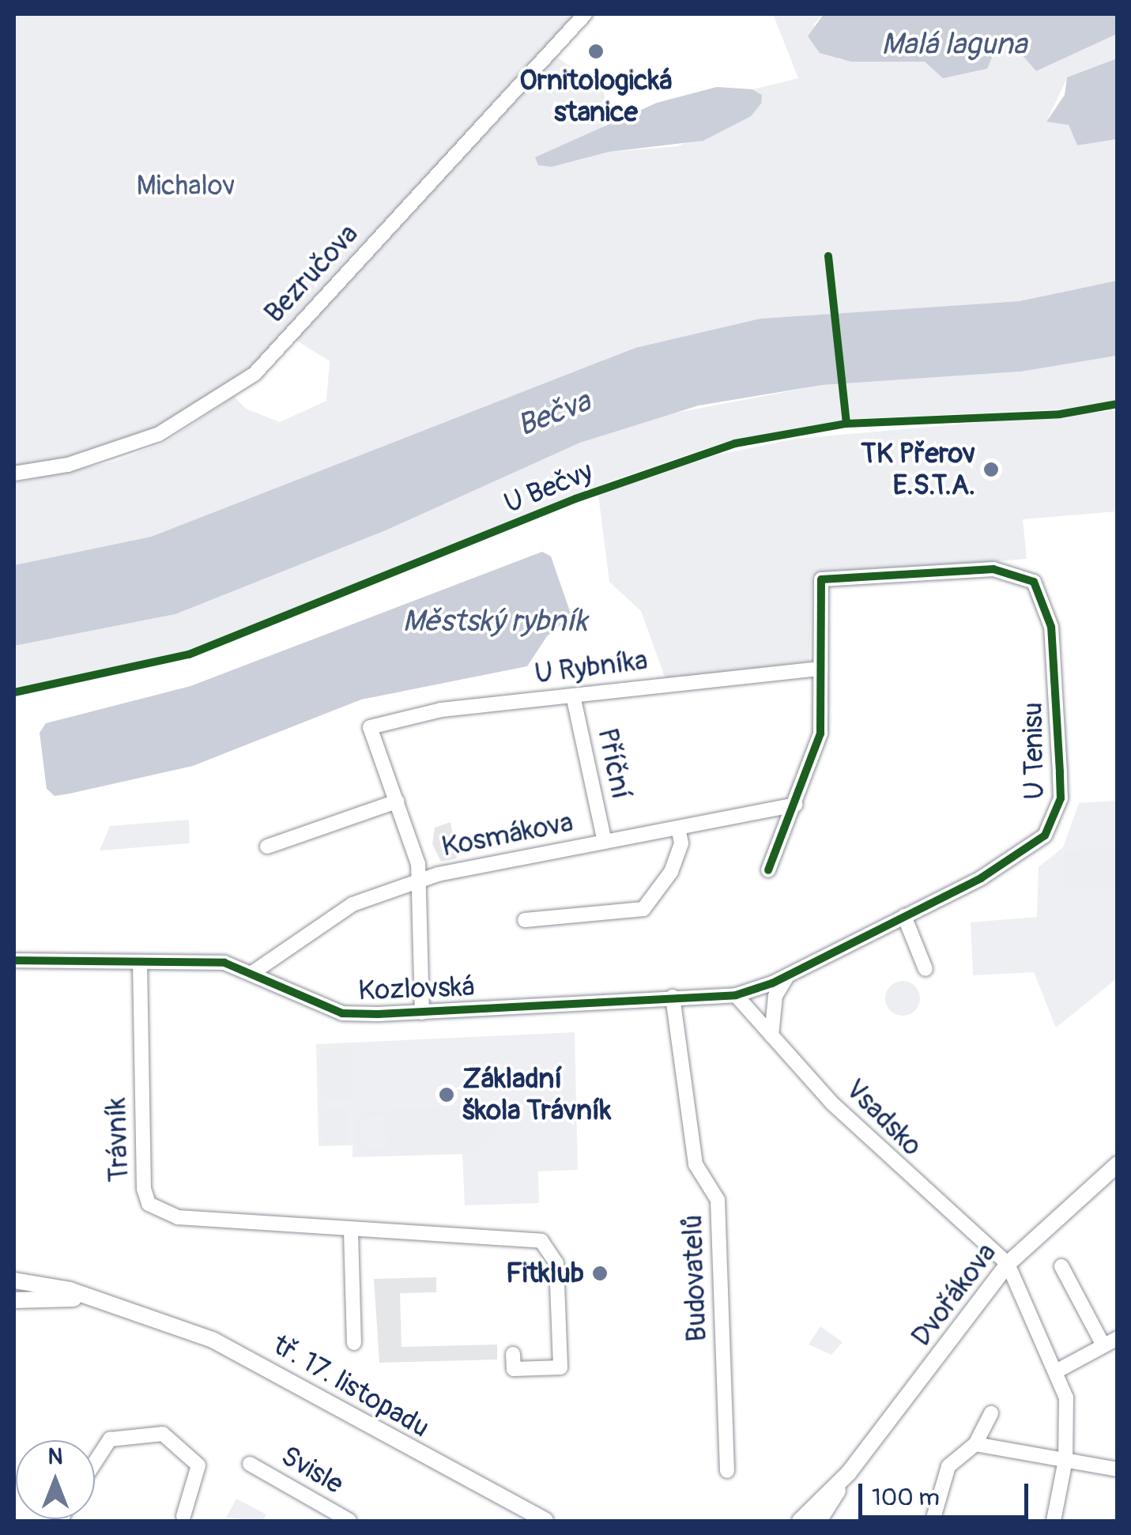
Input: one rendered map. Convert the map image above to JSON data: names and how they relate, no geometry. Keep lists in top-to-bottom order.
{
  "streets": {
    "main road": ["Dvořákova", "tř. 17. listopadu"],
    "street": [
      "Bezručova",
      "U Rybníka",
      "U Tenisu",
      "Příční",
      "Kosmákova",
      "Kozlovská",
      "Vsadsko",
      "Trávník",
      "Budovatelů",
      "Svisle"
    ],
    "cycle path": ["U Bečvy"]
  },
  "crossings": [
    ["U Rybníka", "U Tenisu"],
    ["U Rybníka", "Příční"],
    ["U Tenisu", "Kozlovská"],
    ["U Tenisu", "Vsadsko"],
    ["Příční", "Kosmákova"],
    ["Kosmákova", "Kozlovská"],
    ["Kozlovská", "Vsadsko"],
    ["Kozlovská", "Trávník"],
    ["Kozlovská", "Budovatelů"],
    ["Vsadsko", "Dvořákova"]
  ],
  "water": ["Malá laguna", "Bečva", "Městský rybník"],
  "parks": ["Michalov"],
  "places": [
    "Ornitologická stanice",
    "TK Přerov E.S.T.A.",
    "Základní škola Trávník",
    "Fitklub"
  ],
  "scale_bar": "100 m",
  "north": "top"
}
